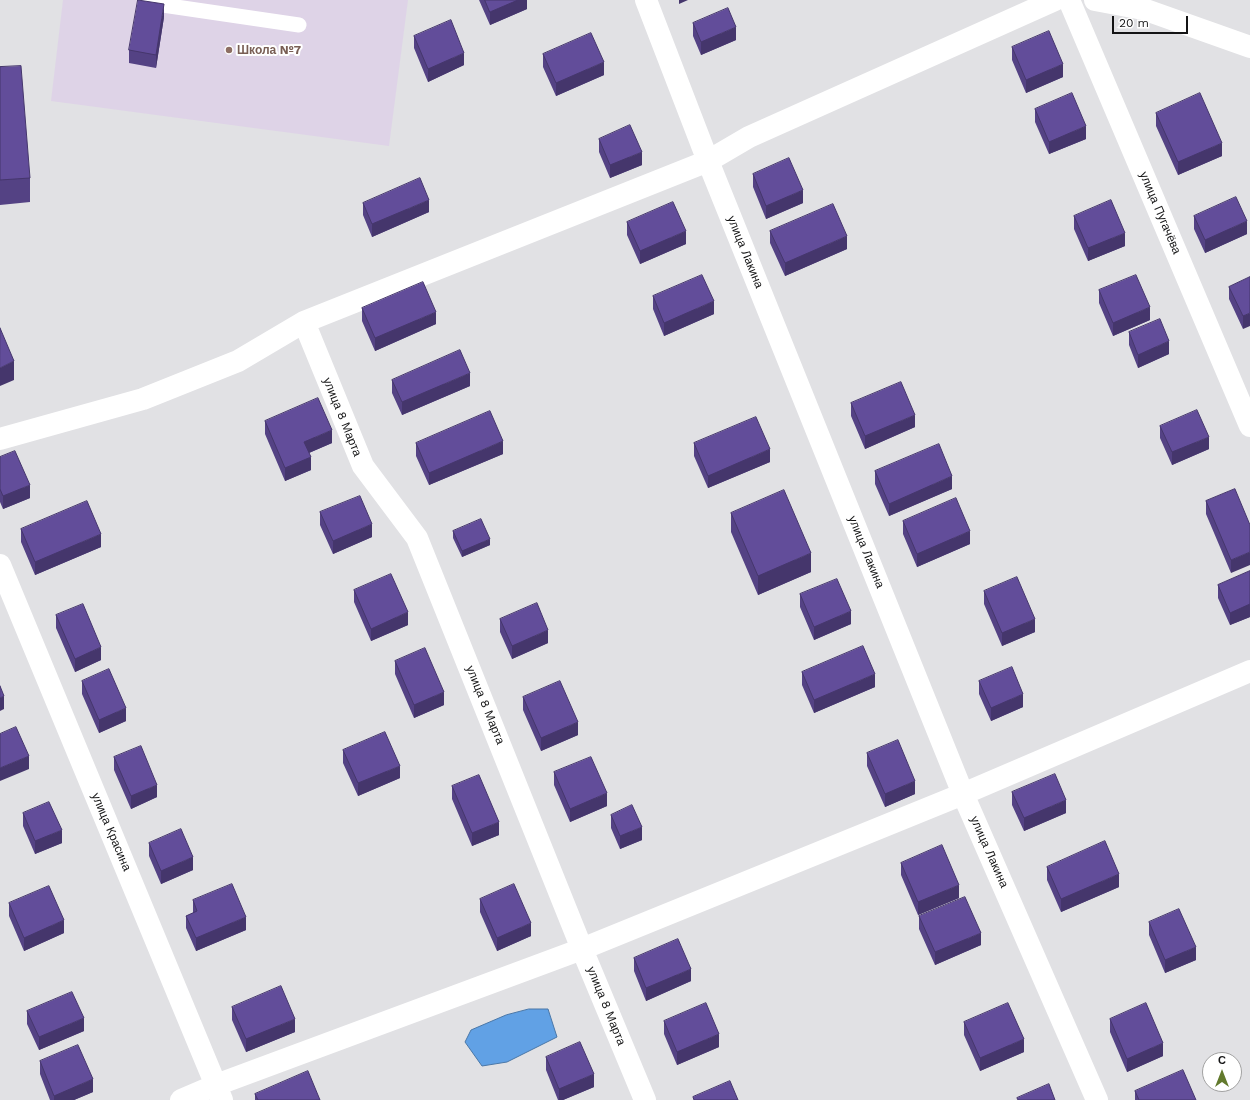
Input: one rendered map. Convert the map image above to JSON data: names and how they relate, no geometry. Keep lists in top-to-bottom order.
{
  "streets": {
    "street": [
      "улица Пугачёва",
      "улица Лакина",
      "улица 8 Марта",
      "улица Красина"
    ]
  },
  "places": ["Школа №7"],
  "scale_bar": "20 m",
  "north": "top"
}
